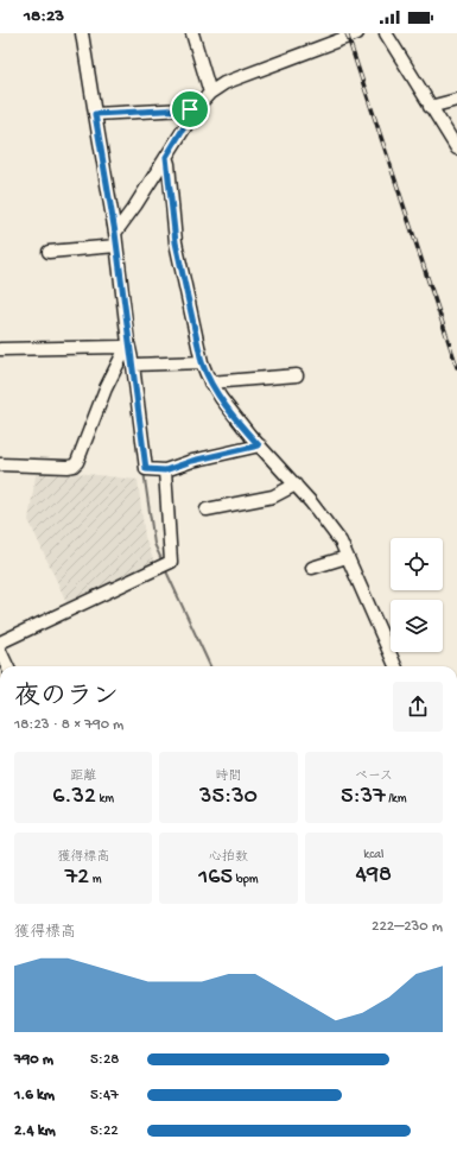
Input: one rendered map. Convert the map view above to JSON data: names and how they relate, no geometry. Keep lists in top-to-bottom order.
{
  "page": {
    "status": "18:23",
    "heading": ["夜のラン", "18:23 · 8 × 790 m"],
    "stats": [
      ["距離", "6.32 km"],
      ["時間", "35:30"],
      ["ペース", "5:37 /km"],
      ["獲得標高", "72 m"],
      ["心拍数", "165 bpm"],
      ["kcal", "498"]
    ],
    "chart": ["獲得標高", "222–230 m"],
    "list": [
      {
        "name": "790 m",
        "note": "5:28"
      },
      {
        "name": "1.6 km",
        "note": "5:47"
      },
      {
        "name": "2.4 km",
        "note": "5:22"
      }
    ]
  }
}
